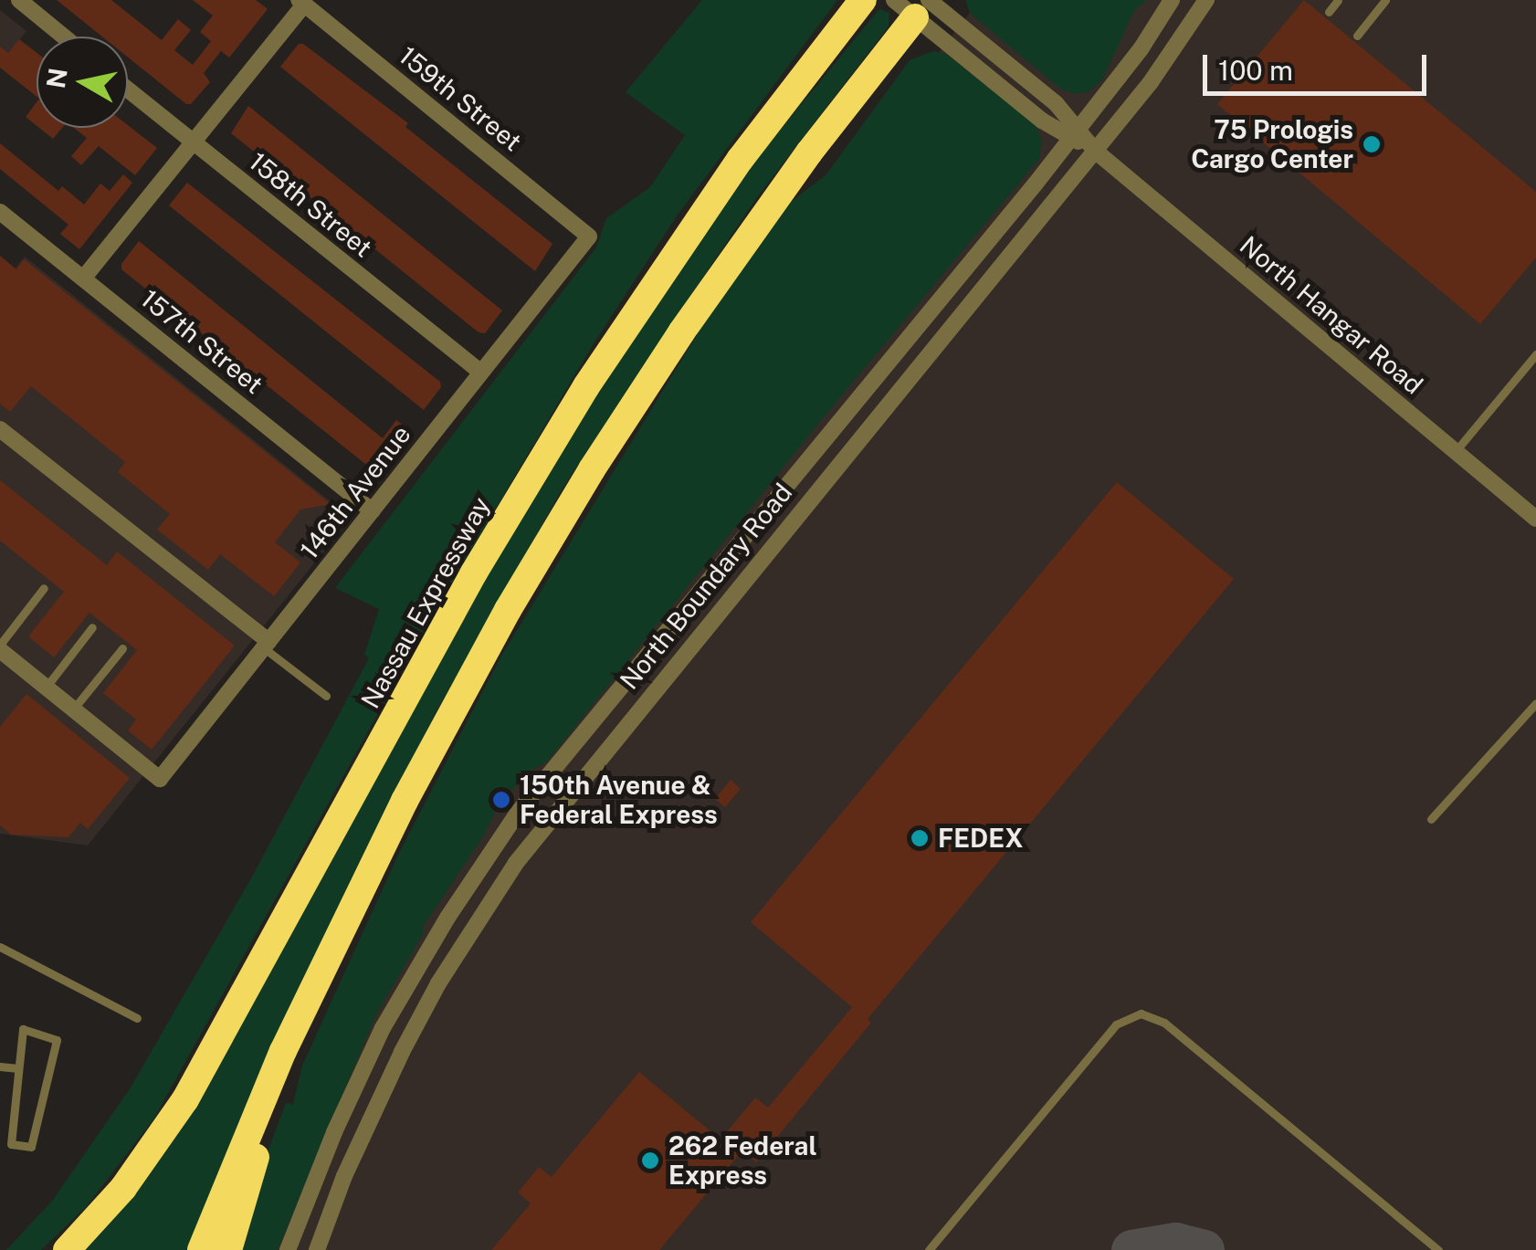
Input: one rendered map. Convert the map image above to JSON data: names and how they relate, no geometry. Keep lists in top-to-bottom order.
{
  "streets": {
    "highway": ["Nassau Expressway"],
    "street": [
      "159th Street",
      "158th Street",
      "North Hangar Road",
      "157th Street",
      "146th Avenue",
      "North Boundary Road"
    ]
  },
  "crossings": [
    ["159th Street", "146th Avenue"],
    ["158th Street", "146th Avenue"],
    ["North Hangar Road", "North Boundary Road"],
    ["157th Street", "146th Avenue"]
  ],
  "places": [
    "75 Prologis Cargo Center",
    "150th Avenue & Federal Express",
    "FEDEX",
    "262 Federal Express"
  ],
  "scale_bar": "100 m",
  "north": "left"
}
